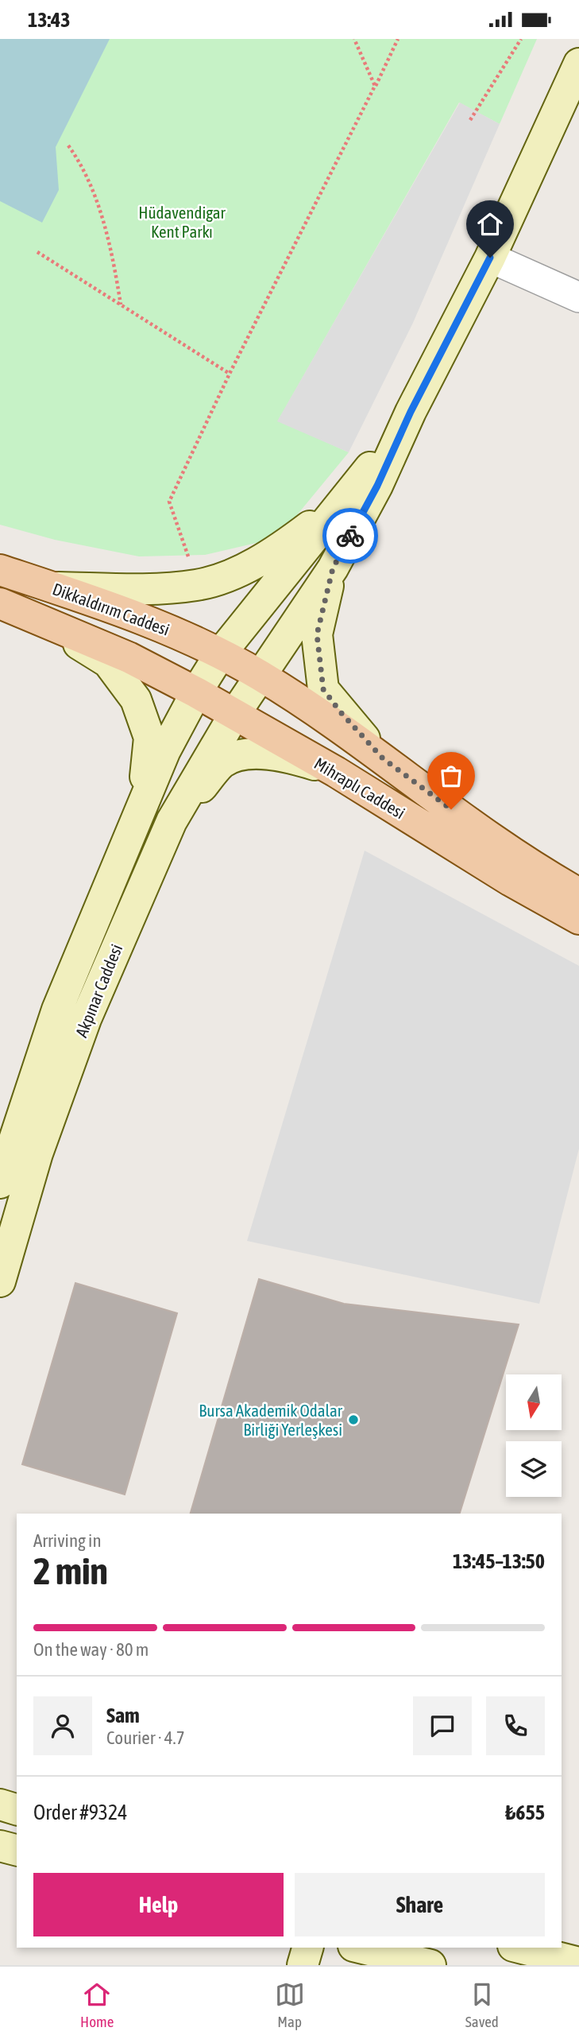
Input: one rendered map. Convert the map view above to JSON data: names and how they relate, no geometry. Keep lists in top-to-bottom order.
{
  "streets": {
    "main road": ["Dikkaldırım Caddesi", "Mihraplı Caddesi"],
    "street": ["Akpınar Caddesi"]
  },
  "crossings": [
    ["Dikkaldırım Caddesi", "Mihraplı Caddesi"],
    ["Dikkaldırım Caddesi", "Akpınar Caddesi"],
    ["Mihraplı Caddesi", "Akpınar Caddesi"]
  ],
  "parks": ["Hüdavendigar Kent Parkı"],
  "places": ["Bursa Akademik Odalar Birliği Yerleşkesi"],
  "north": "bottom",
  "page": {
    "status": "13:43",
    "heading": ["2 min", "Arriving in", "13:45–13:50"],
    "panel": [
      "Sam",
      "Courier · 4.7",
      "Order #9324",
      "₺655"
    ],
    "bar": "On the way · 80 m",
    "buttons": ["Help", "Share"],
    "tabs": ["Home", "Map", "Saved"]
  }
}
